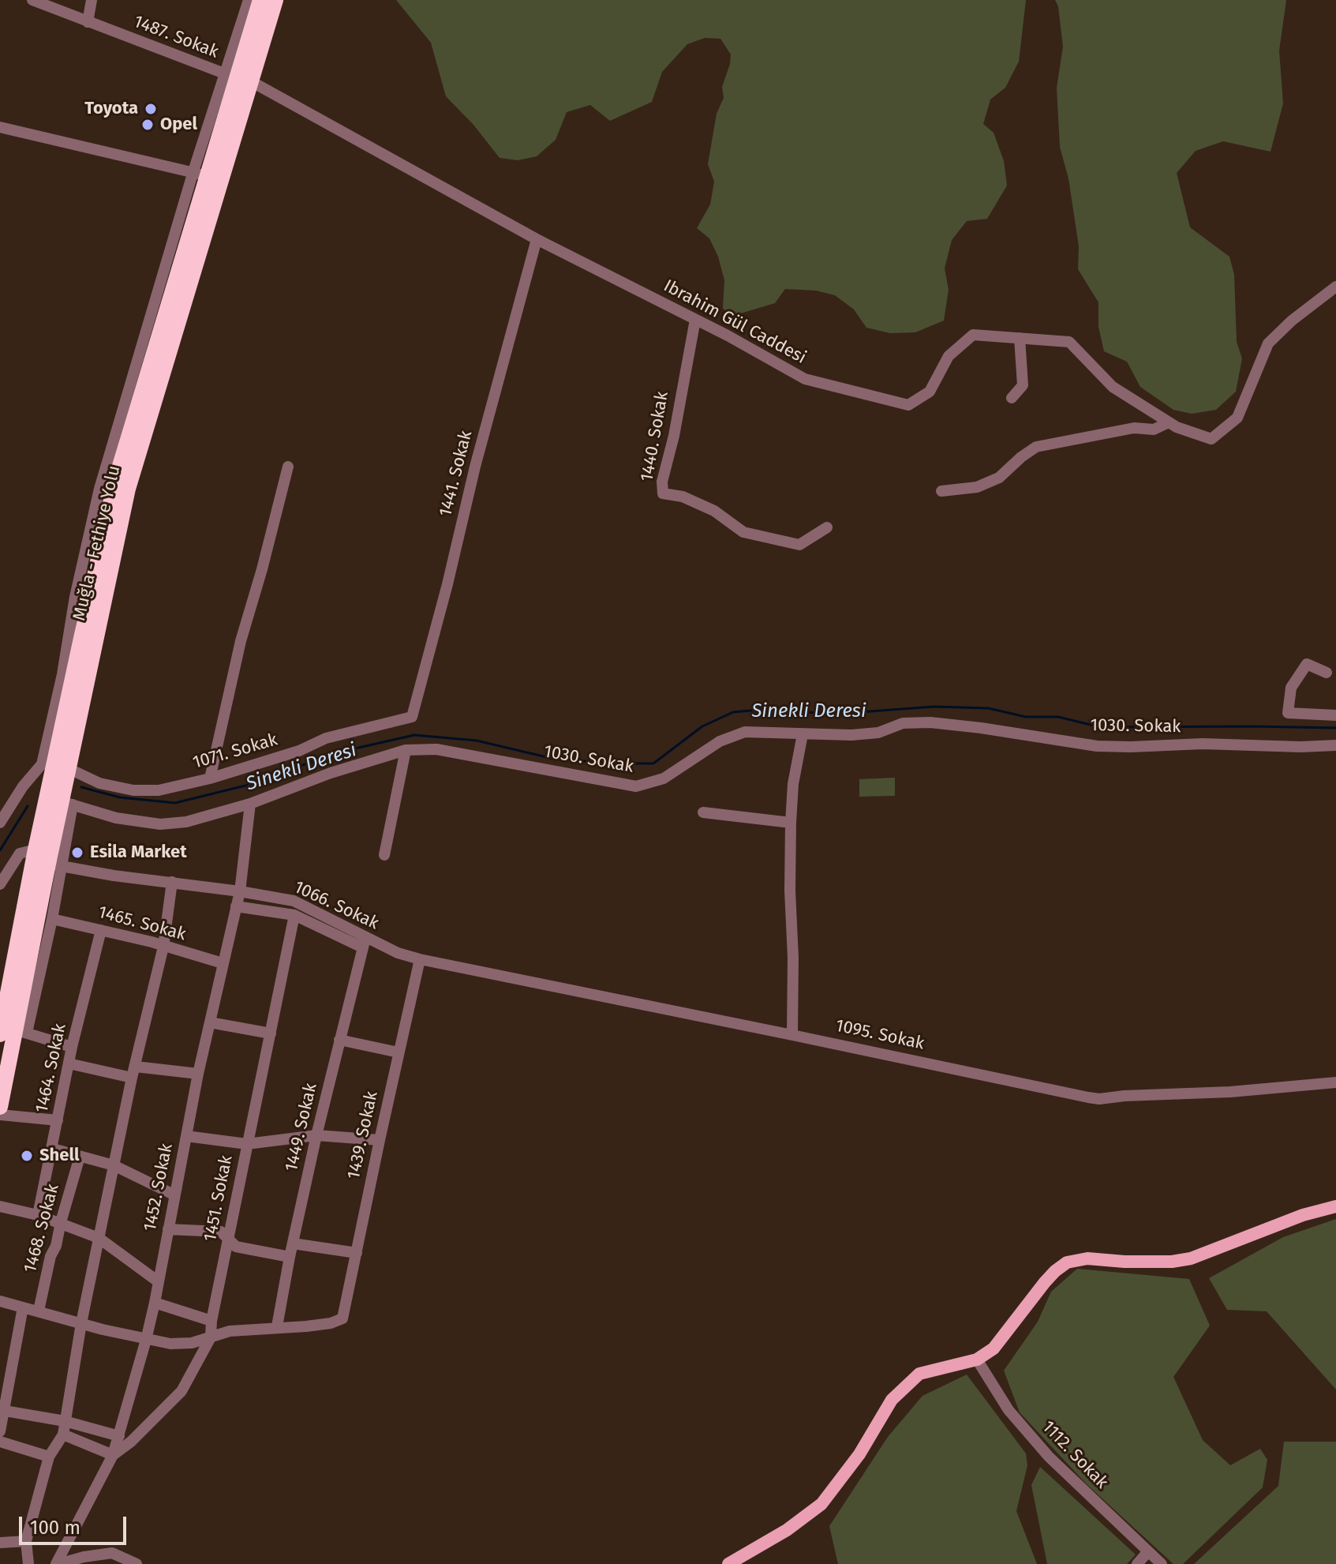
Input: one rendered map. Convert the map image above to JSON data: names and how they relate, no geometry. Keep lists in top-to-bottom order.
{
  "streets": {
    "highway": ["Muğla - Fethiye Yolu"],
    "street": [
      "1487. Sokak",
      "Ibrahim Gül Caddesi",
      "1440. Sokak",
      "1441. Sokak",
      "1030. Sokak",
      "1071. Sokak",
      "1066. Sokak",
      "1465. Sokak",
      "1095. Sokak",
      "1464. Sokak",
      "1449. Sokak",
      "1439. Sokak",
      "1452. Sokak",
      "1451. Sokak",
      "1468. Sokak",
      "1112. Sokak"
    ]
  },
  "crossings": [
    ["1487. Sokak", "Ibrahim Gül Caddesi"],
    ["1487. Sokak", "Muğla - Fethiye Yolu"],
    ["Ibrahim Gül Caddesi", "1440. Sokak"],
    ["Ibrahim Gül Caddesi", "1441. Sokak"],
    ["Ibrahim Gül Caddesi", "Muğla - Fethiye Yolu"],
    ["1441. Sokak", "1071. Sokak"],
    ["Muğla - Fethiye Yolu", "1030. Sokak"],
    ["Muğla - Fethiye Yolu", "1071. Sokak"],
    ["Muğla - Fethiye Yolu", "1066. Sokak"],
    ["1030. Sokak", "1452. Sokak"],
    ["1066. Sokak", "1095. Sokak"],
    ["1066. Sokak", "1449. Sokak"],
    ["1066. Sokak", "1439. Sokak"],
    ["1066. Sokak", "1452. Sokak"],
    ["1465. Sokak", "1464. Sokak"],
    ["1465. Sokak", "1452. Sokak"],
    ["1095. Sokak", "1439. Sokak"],
    ["1449. Sokak", "1439. Sokak"],
    ["1452. Sokak", "1451. Sokak"]
  ],
  "water": ["Sinekli Deresi"],
  "places": [
    "Toyota",
    "Opel",
    "Esila Market",
    "Shell"
  ],
  "scale_bar": "100 m"
}
